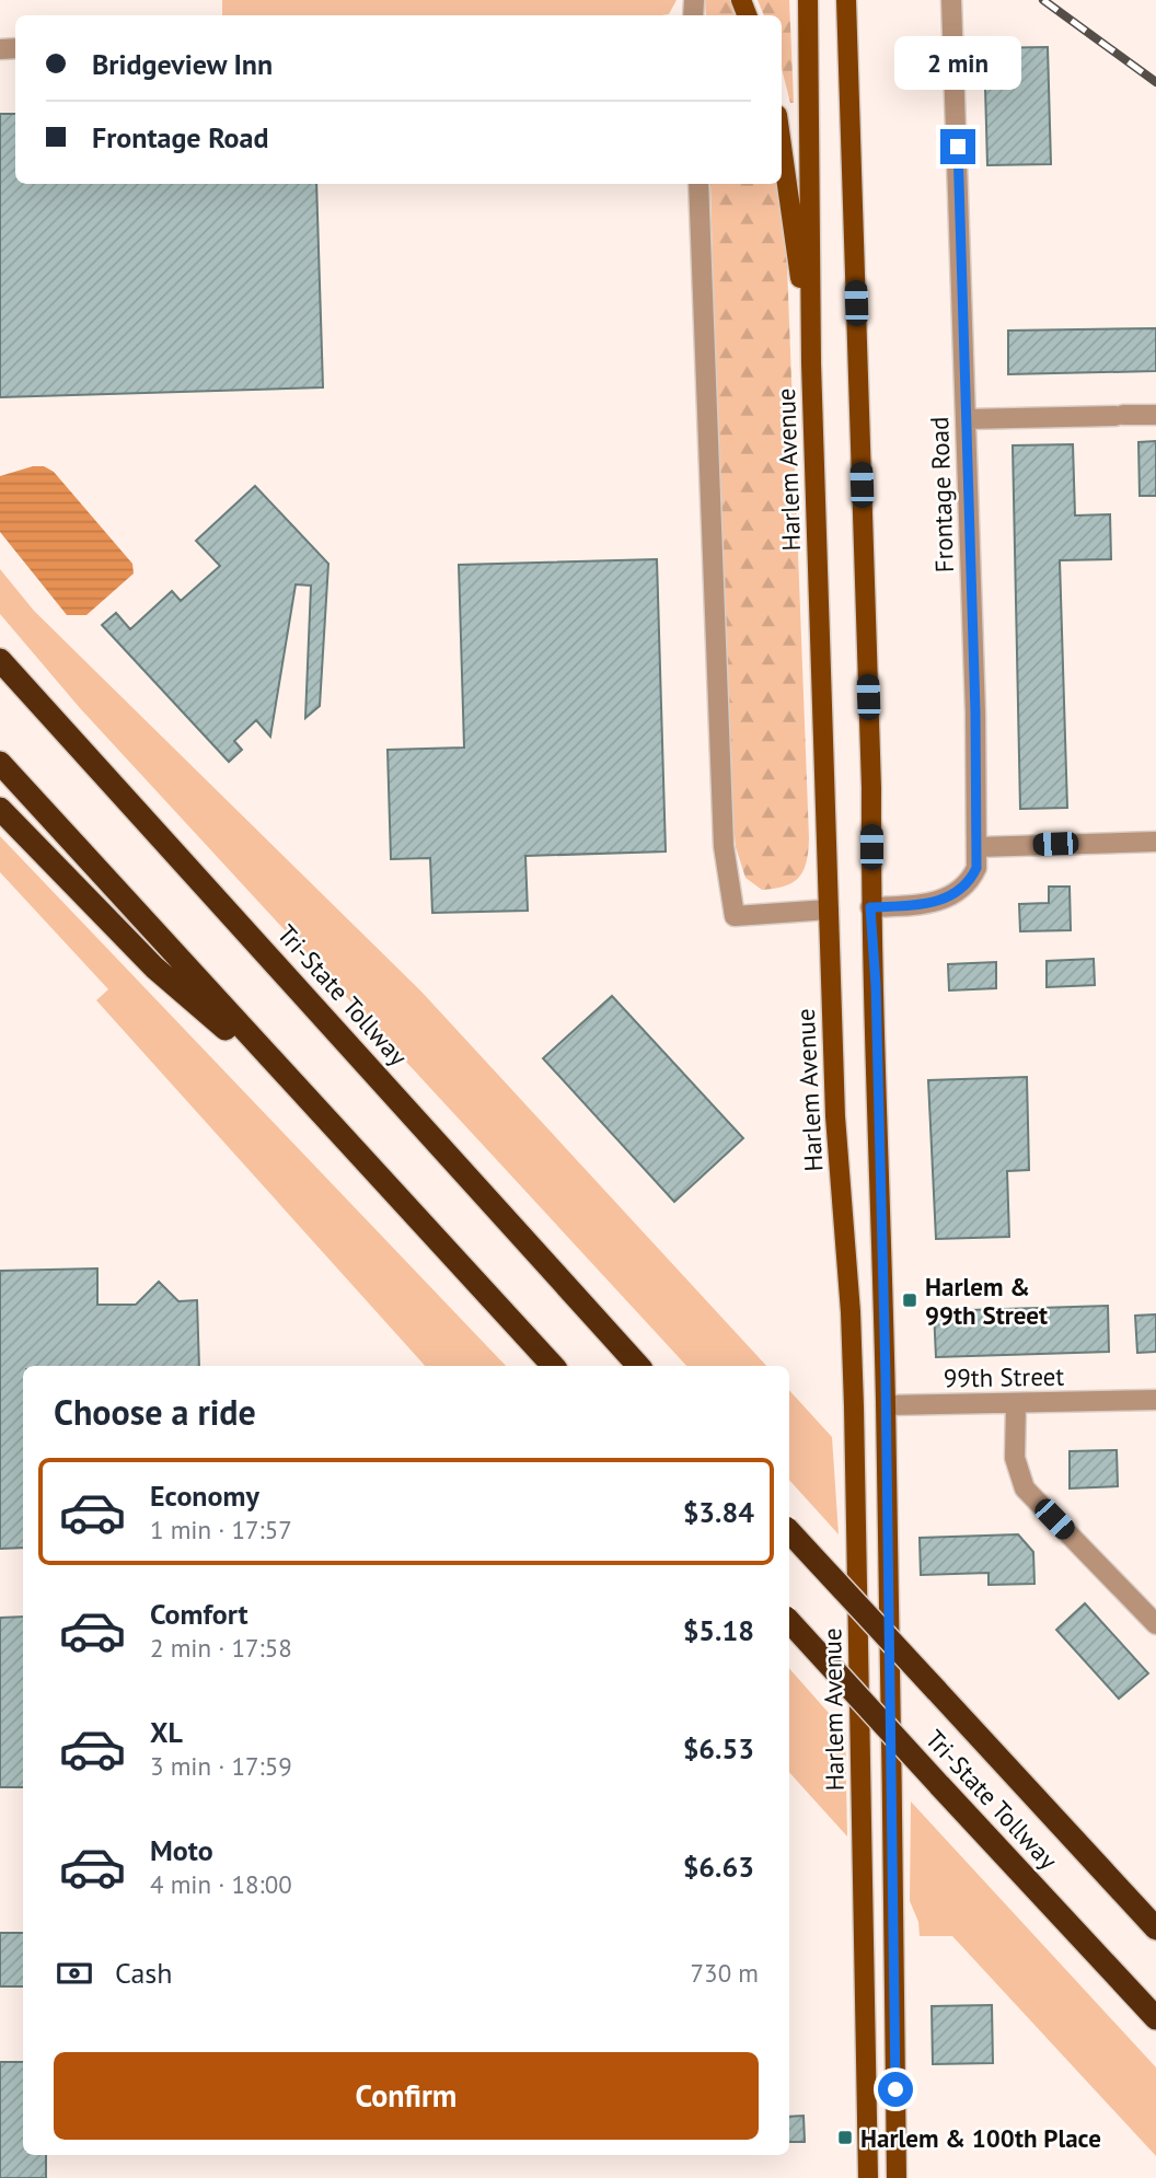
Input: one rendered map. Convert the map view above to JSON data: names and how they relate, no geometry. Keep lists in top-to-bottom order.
{
  "streets": {
    "highway": ["Tri-State Tollway"],
    "main road": ["Harlem Avenue", "99th Street"],
    "street": ["Frontage Road"]
  },
  "crossings": [
    ["Harlem Avenue", "99th Street"]
  ],
  "places": {
    "transit": ["Harlem & 99th Street", "Harlem & 100th Place"]
  },
  "page": {
    "banner": ["Bridgeview Inn", "Frontage Road"],
    "bubble": "2 min",
    "heading": "Choose a ride",
    "list": [
      {
        "name": "Economy",
        "note": "1 min · 17:57",
        "value": "$3.84"
      },
      {
        "name": "Comfort",
        "note": "2 min · 17:58",
        "value": "$5.18"
      },
      {
        "name": "XL",
        "note": "3 min · 17:59",
        "value": "$6.53"
      },
      {
        "name": "Moto",
        "note": "4 min · 18:00",
        "value": "$6.63"
      }
    ],
    "pay": ["Cash", "730 m"],
    "buttons": "Confirm"
  }
}
